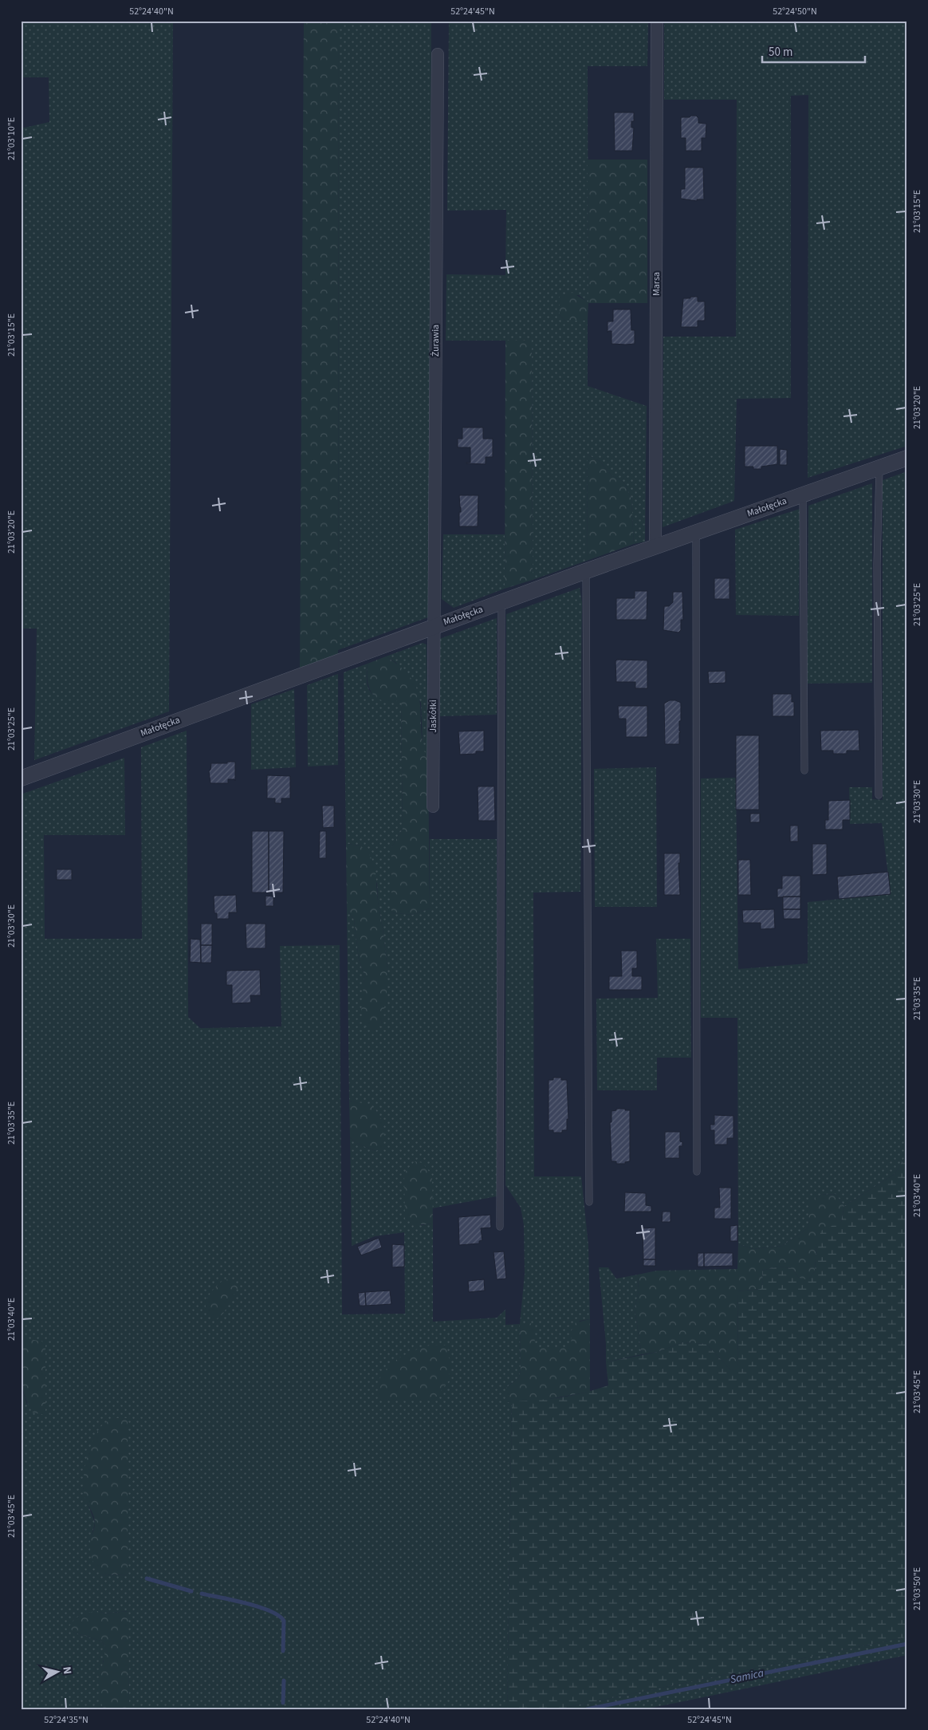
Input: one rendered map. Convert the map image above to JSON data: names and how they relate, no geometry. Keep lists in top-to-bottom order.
{
  "streets": {
    "street": [
      "Marsa",
      "Żurawia",
      "Małołęcka",
      "Jaskółki"
    ]
  },
  "crossings": [
    ["Marsa", "Małołęcka"],
    ["Żurawia", "Małołęcka"],
    ["Żurawia", "Jaskółki"],
    ["Małołęcka", "Jaskółki"]
  ],
  "water": ["Samica"],
  "scale_bar": "50 m",
  "north": "right",
  "coordinates": [
    "52°24'40\"N",
    "52°24'45\"N",
    "52°24'50\"N",
    "21°03'10\"E",
    "21°03'15\"E",
    "21°03'20\"E",
    "21°03'25\"E",
    "21°03'30\"E",
    "21°03'35\"E",
    "21°03'40\"E",
    "21°03'45\"E",
    "21°03'50\"E",
    "52°24'35\"N"
  ]
}
